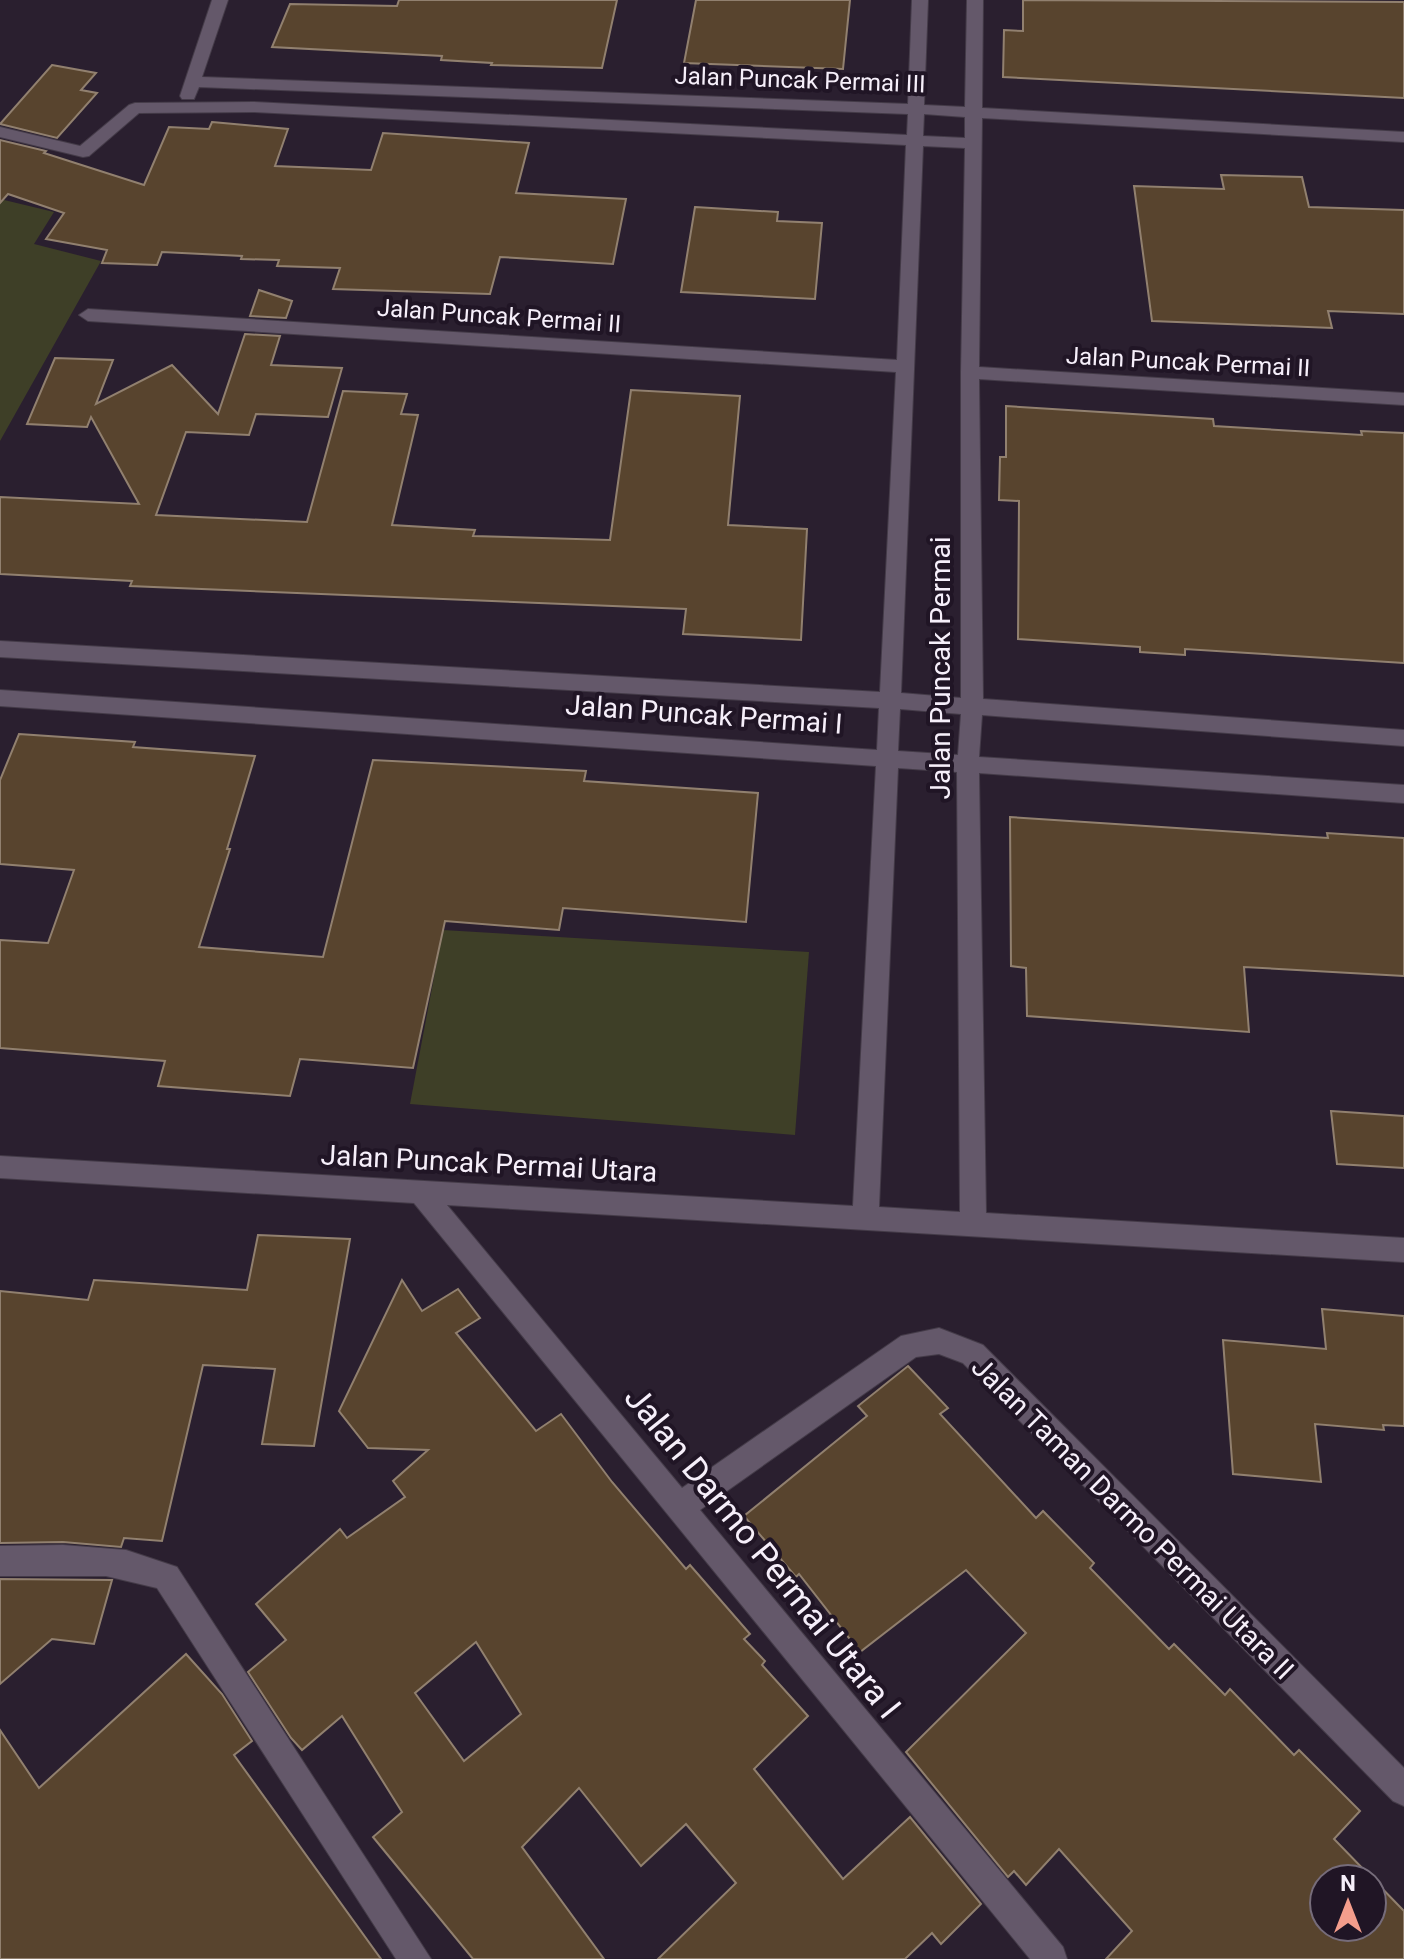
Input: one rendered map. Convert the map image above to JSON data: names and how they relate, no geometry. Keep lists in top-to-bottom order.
{
  "streets": {
    "street": [
      "Jalan Puncak Permai III",
      "Jalan Puncak Permai II",
      "Jalan Puncak Permai",
      "Jalan Puncak Permai I",
      "Jalan Puncak Permai Utara",
      "Jalan Taman Darmo Permai Utara II",
      "Jalan Darmo Permai Utara I"
    ]
  },
  "crossings": [
    ["Jalan Puncak Permai III", "Jalan Puncak Permai"],
    ["Jalan Puncak Permai II", "Jalan Puncak Permai"],
    ["Jalan Puncak Permai", "Jalan Puncak Permai I"],
    ["Jalan Puncak Permai", "Jalan Puncak Permai Utara"],
    ["Jalan Puncak Permai Utara", "Jalan Darmo Permai Utara I"],
    ["Jalan Taman Darmo Permai Utara II", "Jalan Darmo Permai Utara I"]
  ],
  "north": "top"
}
